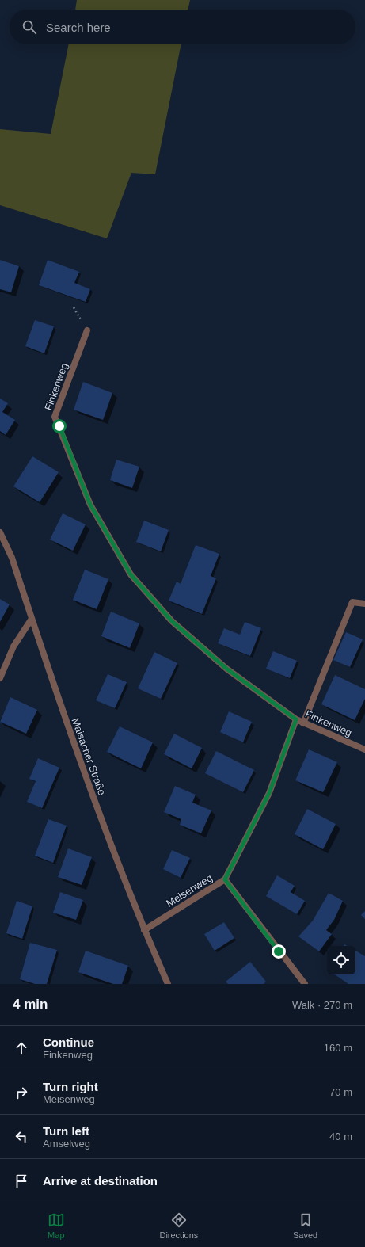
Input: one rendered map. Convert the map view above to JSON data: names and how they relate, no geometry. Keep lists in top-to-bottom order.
{
  "streets": {
    "street": ["Finkenweg", "Maisacher Straße", "Meisenweg"]
  },
  "crossings": [
    ["Finkenweg", "Meisenweg"],
    ["Maisacher Straße", "Meisenweg"]
  ],
  "page": {
    "search": "Search here",
    "heading": ["4 min", "Walk · 270 m"],
    "list": [
      ["Continue", "Finkenweg", "160 m"],
      ["Turn right", "Meisenweg", "70 m"],
      ["Turn left", "Amselweg", "40 m"],
      "Arrive at destination"
    ],
    "nav": ["Map", "Directions", "Saved"]
  }
}
